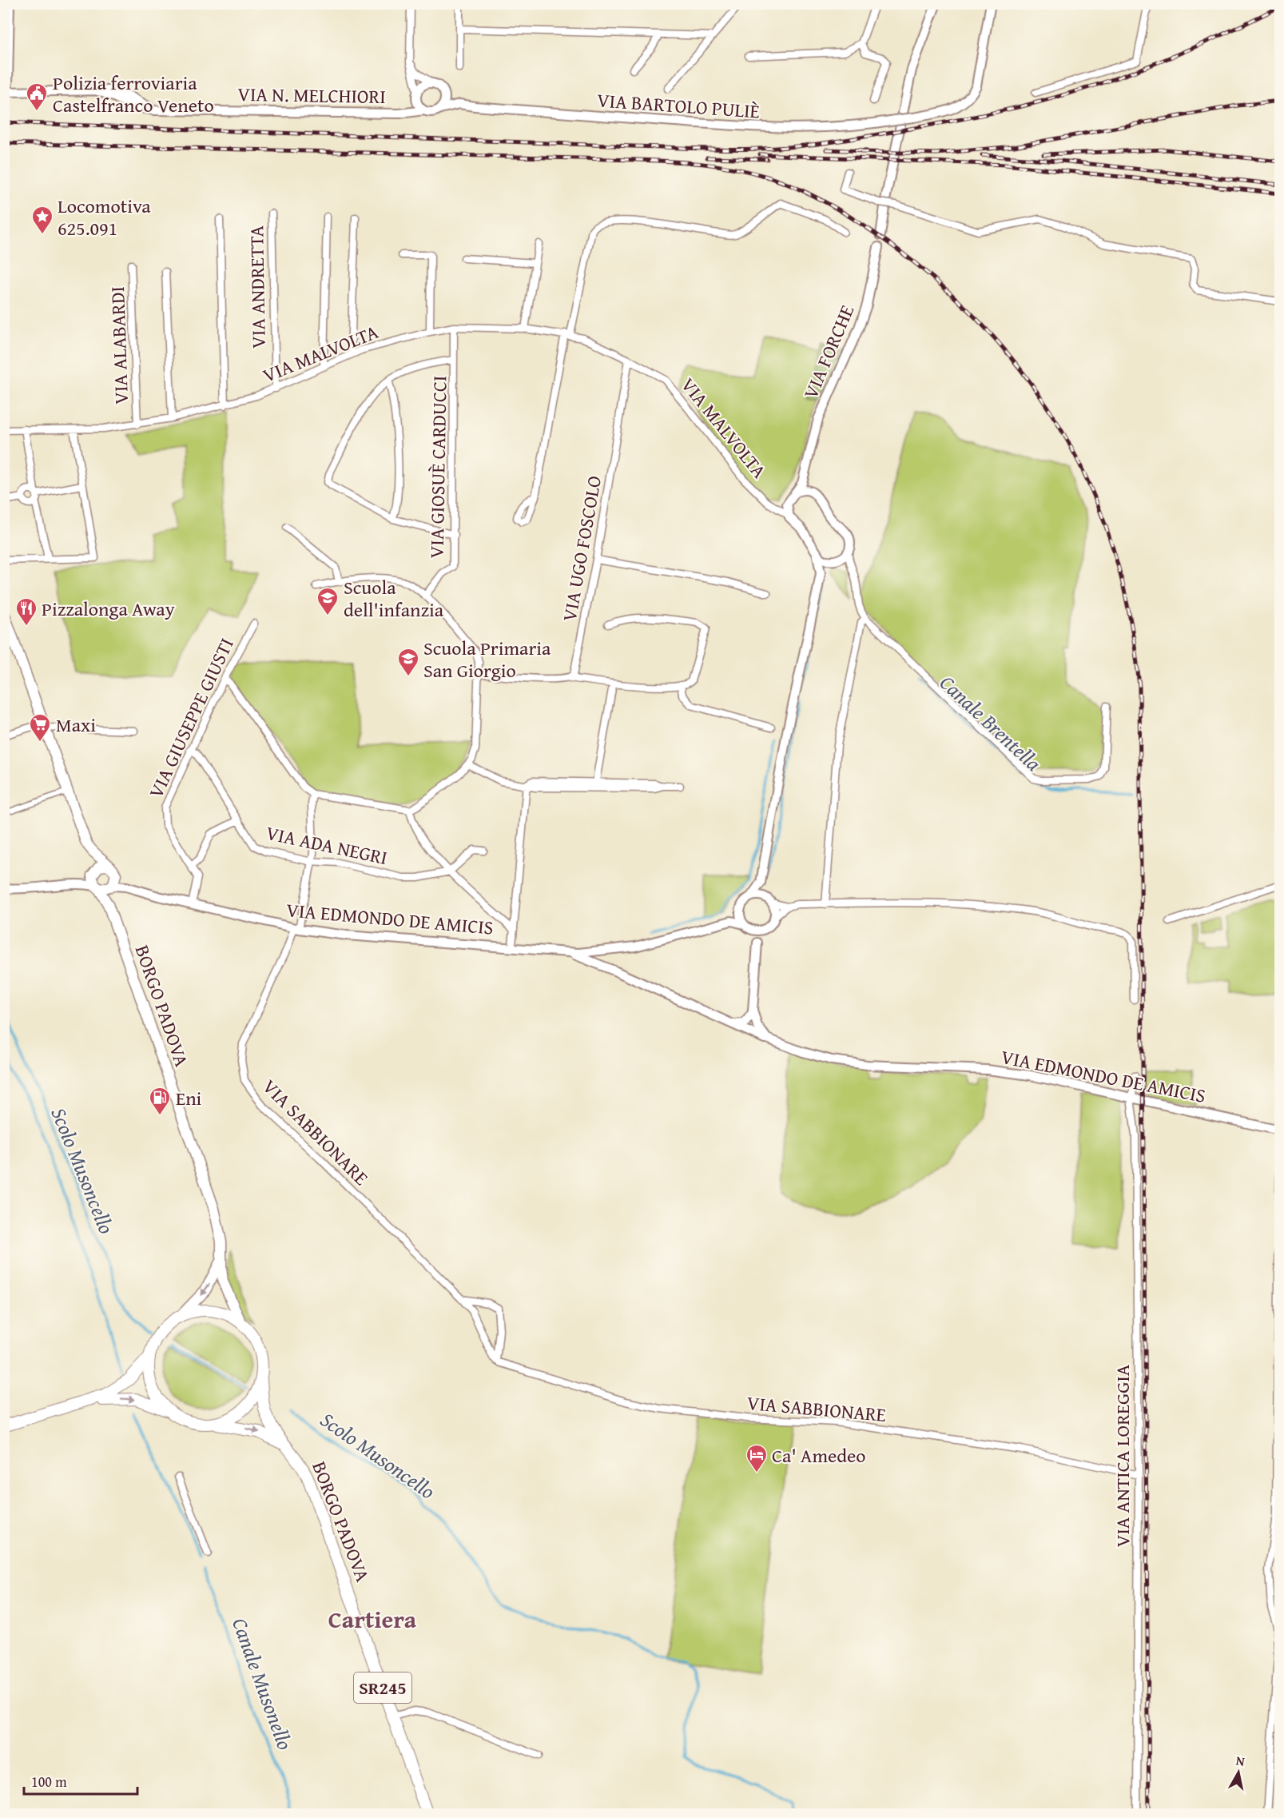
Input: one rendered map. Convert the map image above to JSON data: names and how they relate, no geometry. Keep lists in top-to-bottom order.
{
  "streets": {
    "main road": ["BORGO PADOVA", "SR245"],
    "street": [
      "VIA N. MELCHIORI",
      "VIA BARTOLO PULIÈ",
      "VIA ANDRETTA",
      "VIA ALABARDI",
      "VIA FORCHE",
      "VIA MALVOLTA",
      "VIA GIOSUÈ CARDUCCI",
      "VIA UGO FOSCOLO",
      "VIA GIUSEPPE GIUSTI",
      "VIA ADA NEGRI",
      "VIA EDMONDO DE AMICIS",
      "VIA SABBIONARE",
      "VIA ANTICA LOREGGIA"
    ]
  },
  "crossings": [
    ["VIA N. MELCHIORI", "VIA BARTOLO PULIÈ"],
    ["VIA ANDRETTA", "VIA MALVOLTA"],
    ["VIA ALABARDI", "VIA MALVOLTA"],
    ["VIA FORCHE", "VIA MALVOLTA"],
    ["VIA MALVOLTA", "VIA GIOSUÈ CARDUCCI"],
    ["VIA MALVOLTA", "VIA UGO FOSCOLO"],
    ["VIA GIUSEPPE GIUSTI", "VIA ADA NEGRI"],
    ["VIA GIUSEPPE GIUSTI", "VIA EDMONDO DE AMICIS"],
    ["VIA ADA NEGRI", "VIA SABBIONARE"],
    ["VIA EDMONDO DE AMICIS", "BORGO PADOVA"],
    ["VIA EDMONDO DE AMICIS", "VIA SABBIONARE"],
    ["VIA EDMONDO DE AMICIS", "VIA ANTICA LOREGGIA"],
    ["VIA SABBIONARE", "VIA ANTICA LOREGGIA"]
  ],
  "districts": ["Cartiera"],
  "water": ["Canale Brentella", "Scolo Musoncello", "Canale Musonello"],
  "places": {
    "public building": ["Polizia ferroviaria Castelfranco Veneto"],
    "place": ["Locomotiva 625.091"],
    "school or university": ["Scuola dell'infanzia", "Scuola Primaria San Giorgio"],
    "restaurant": ["Pizzalonga Away"],
    "supermarket": ["Maxi"],
    "fuel station": ["Eni"],
    "hotel": ["Ca' Amedeo"]
  },
  "scale_bar": "100 m",
  "north": "top"
}
